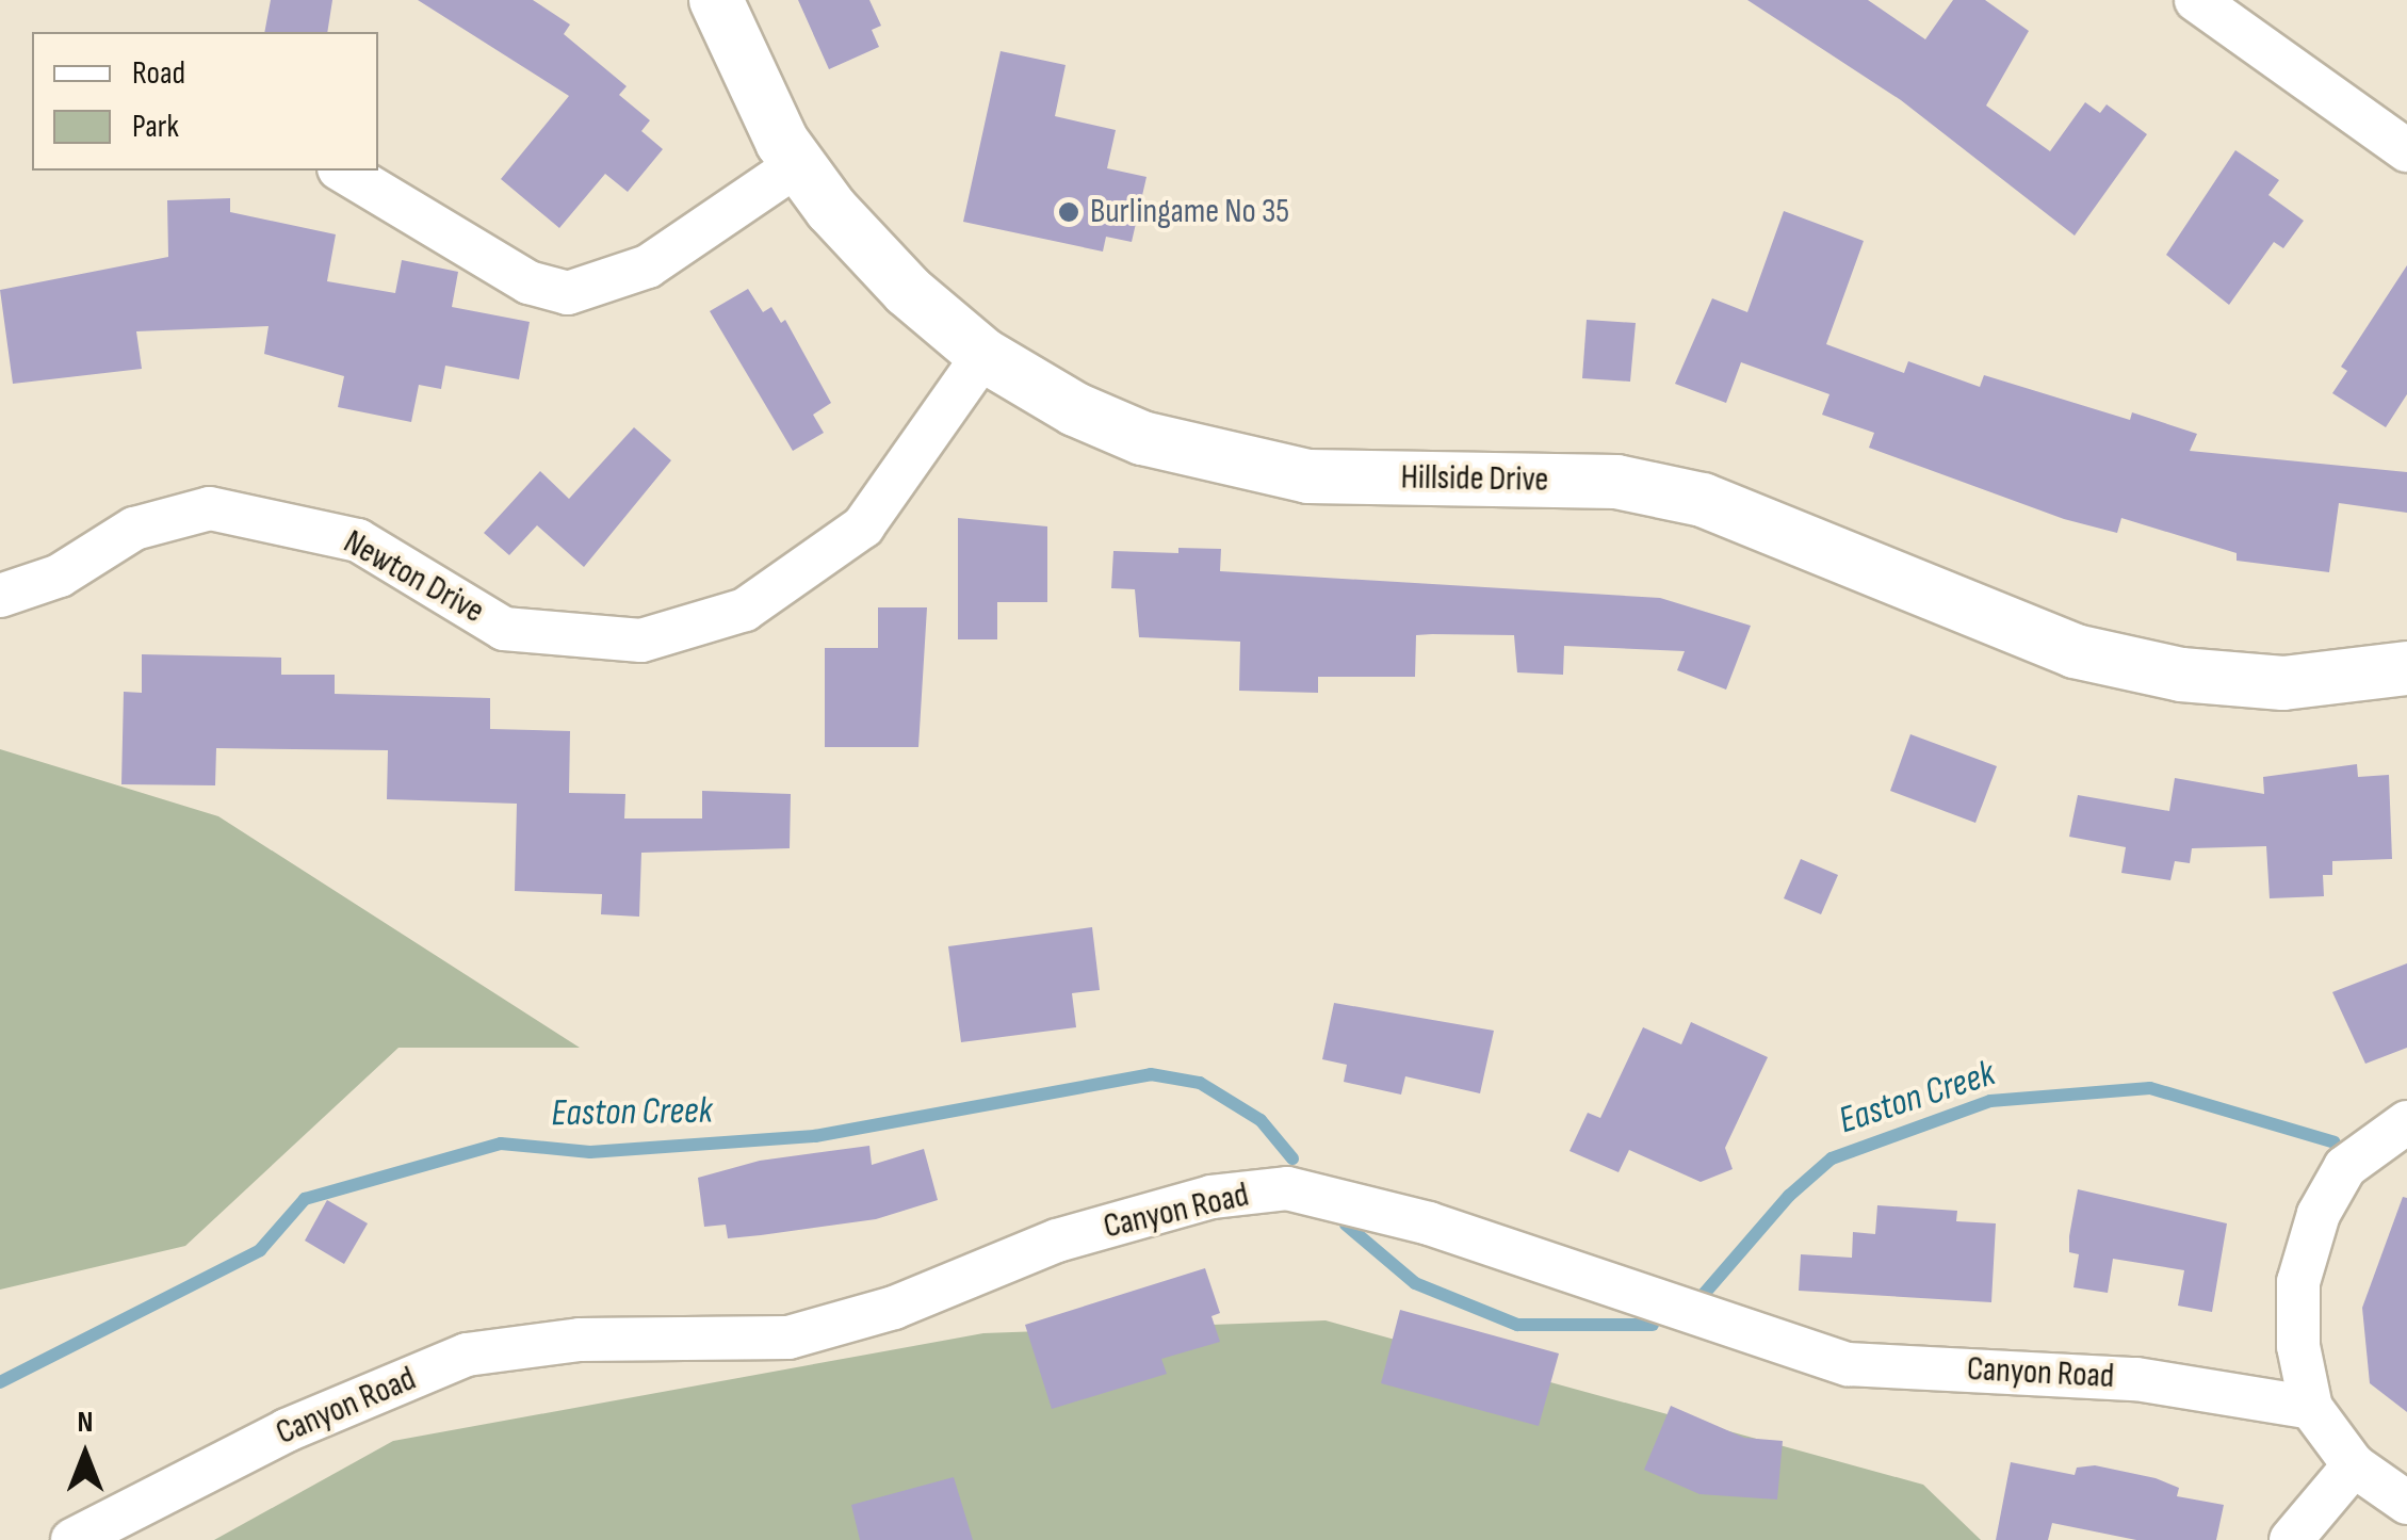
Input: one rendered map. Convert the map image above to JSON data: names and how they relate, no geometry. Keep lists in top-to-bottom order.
{
  "streets": {
    "main road": ["Hillside Drive"],
    "street": ["Newton Drive", "Canyon Road"]
  },
  "crossings": [
    ["Hillside Drive", "Newton Drive"]
  ],
  "water": ["Easton Creek"],
  "places": ["Burlingame No 35"],
  "legend": ["Road", "Park"],
  "north": "top"
}
